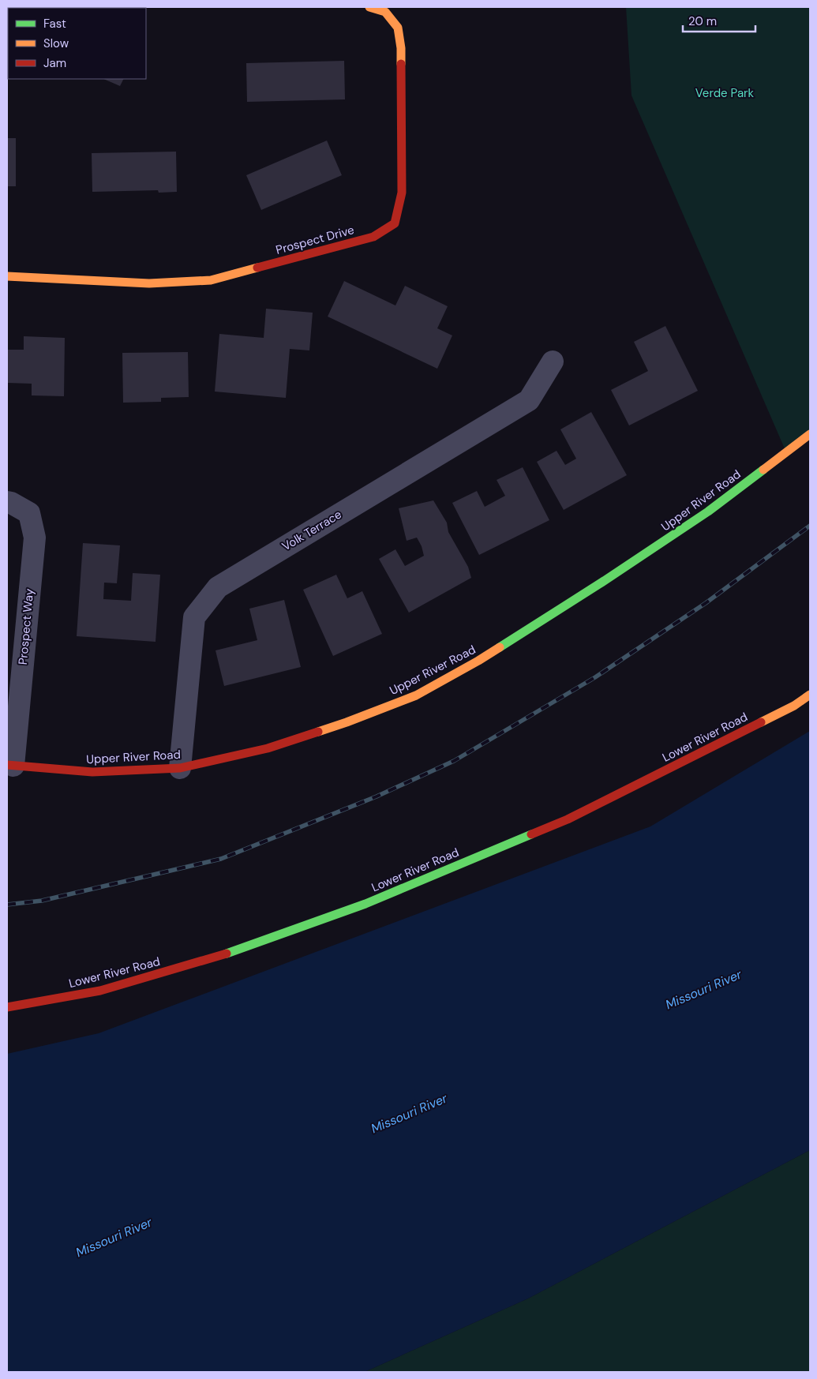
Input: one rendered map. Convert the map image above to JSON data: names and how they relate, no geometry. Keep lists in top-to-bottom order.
{
  "streets": {
    "street": [
      "Prospect Drive",
      "Upper River Road",
      "Volk Terrace",
      "Prospect Way",
      "Lower River Road"
    ]
  },
  "crossings": [
    ["Upper River Road", "Volk Terrace"],
    ["Upper River Road", "Prospect Way"]
  ],
  "water": ["Missouri River"],
  "parks": ["Verde Park"],
  "legend": ["Fast", "Slow", "Jam"],
  "scale_bar": "20 m"
}
